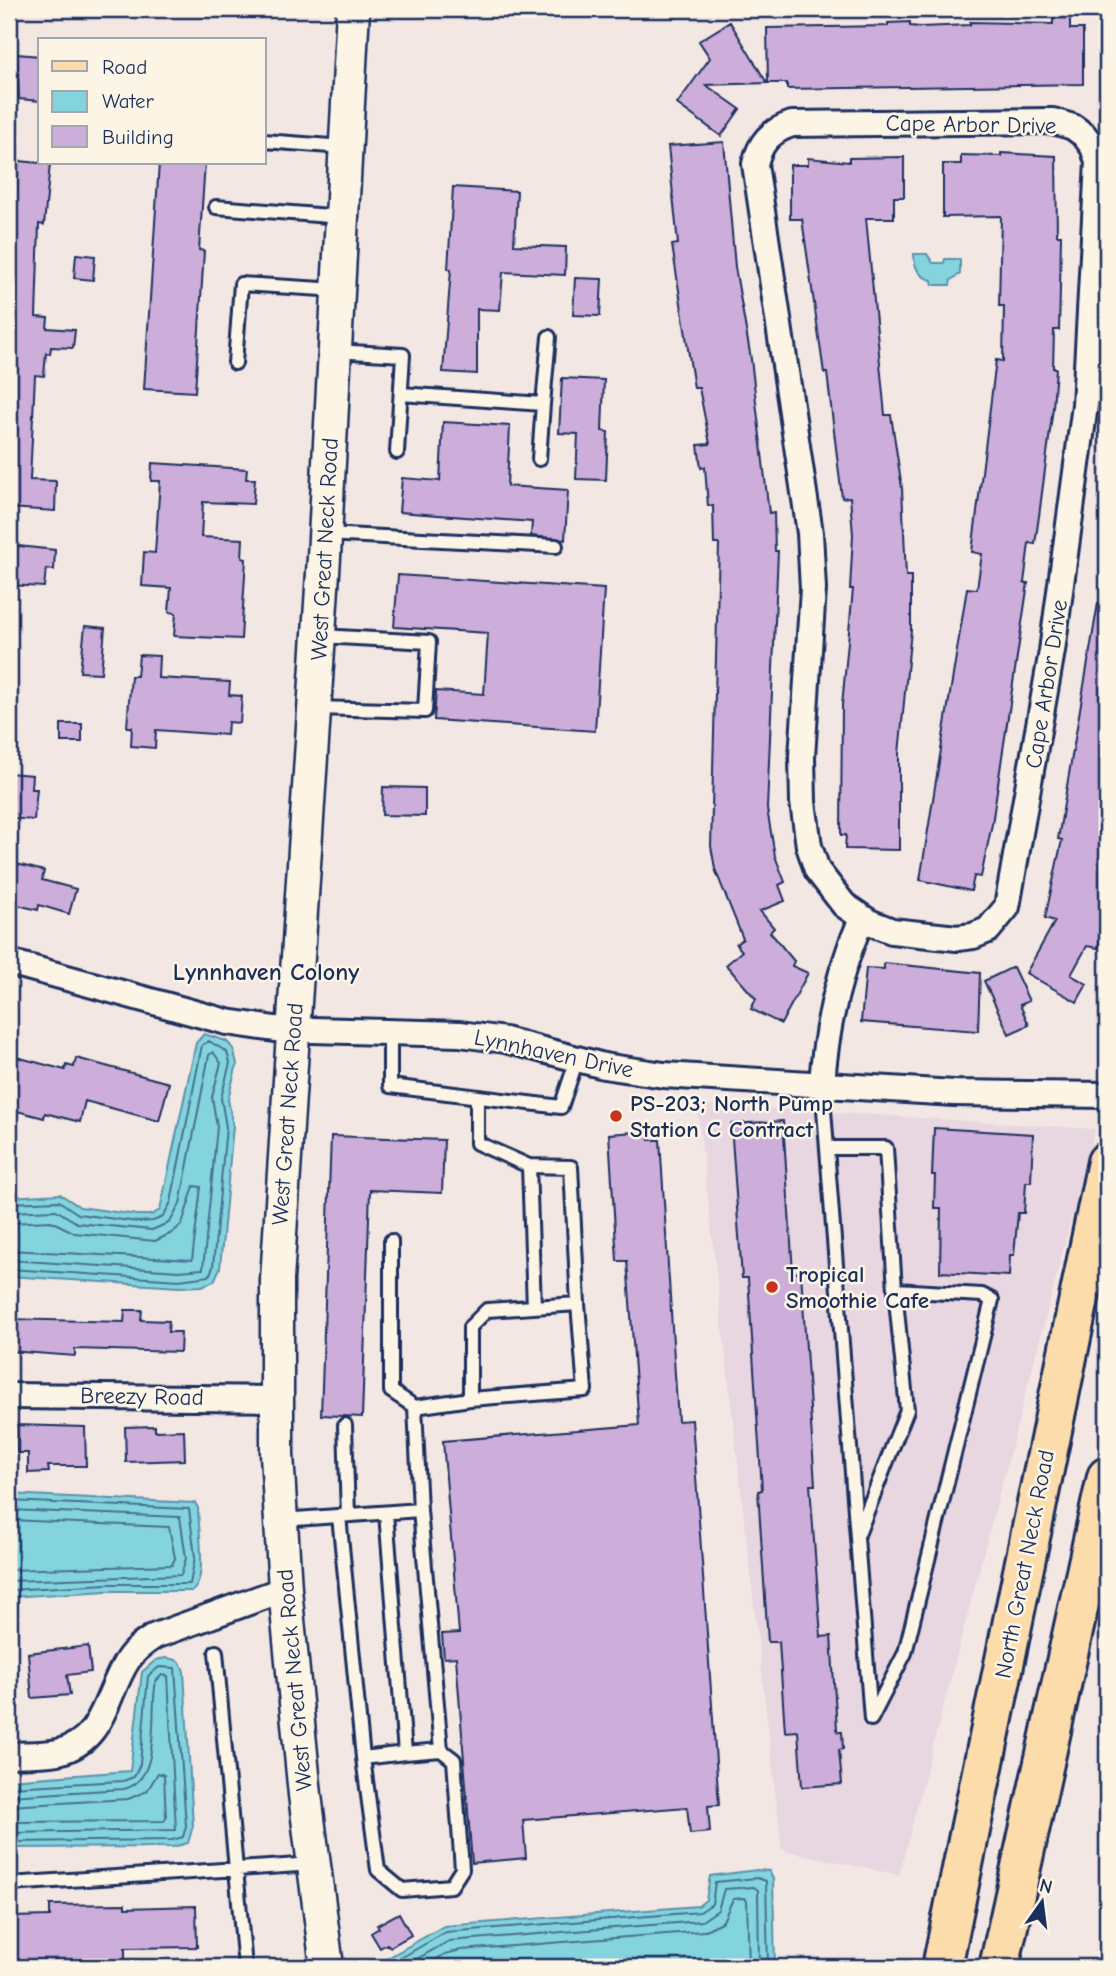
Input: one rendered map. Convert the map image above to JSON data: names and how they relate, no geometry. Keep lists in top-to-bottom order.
{
  "streets": {
    "main road": ["North Great Neck Road"],
    "street": [
      "Cape Arbor Drive",
      "West Great Neck Road",
      "Lynnhaven Drive",
      "Breezy Road"
    ]
  },
  "crossings": [
    ["West Great Neck Road", "Lynnhaven Drive"],
    ["West Great Neck Road", "Breezy Road"]
  ],
  "districts": ["Lynnhaven Colony"],
  "places": ["PS-203; North Pump Station C Contract", "Tropical Smoothie Cafe"],
  "legend": ["Road", "Water", "Building"],
  "north": "top"
}
